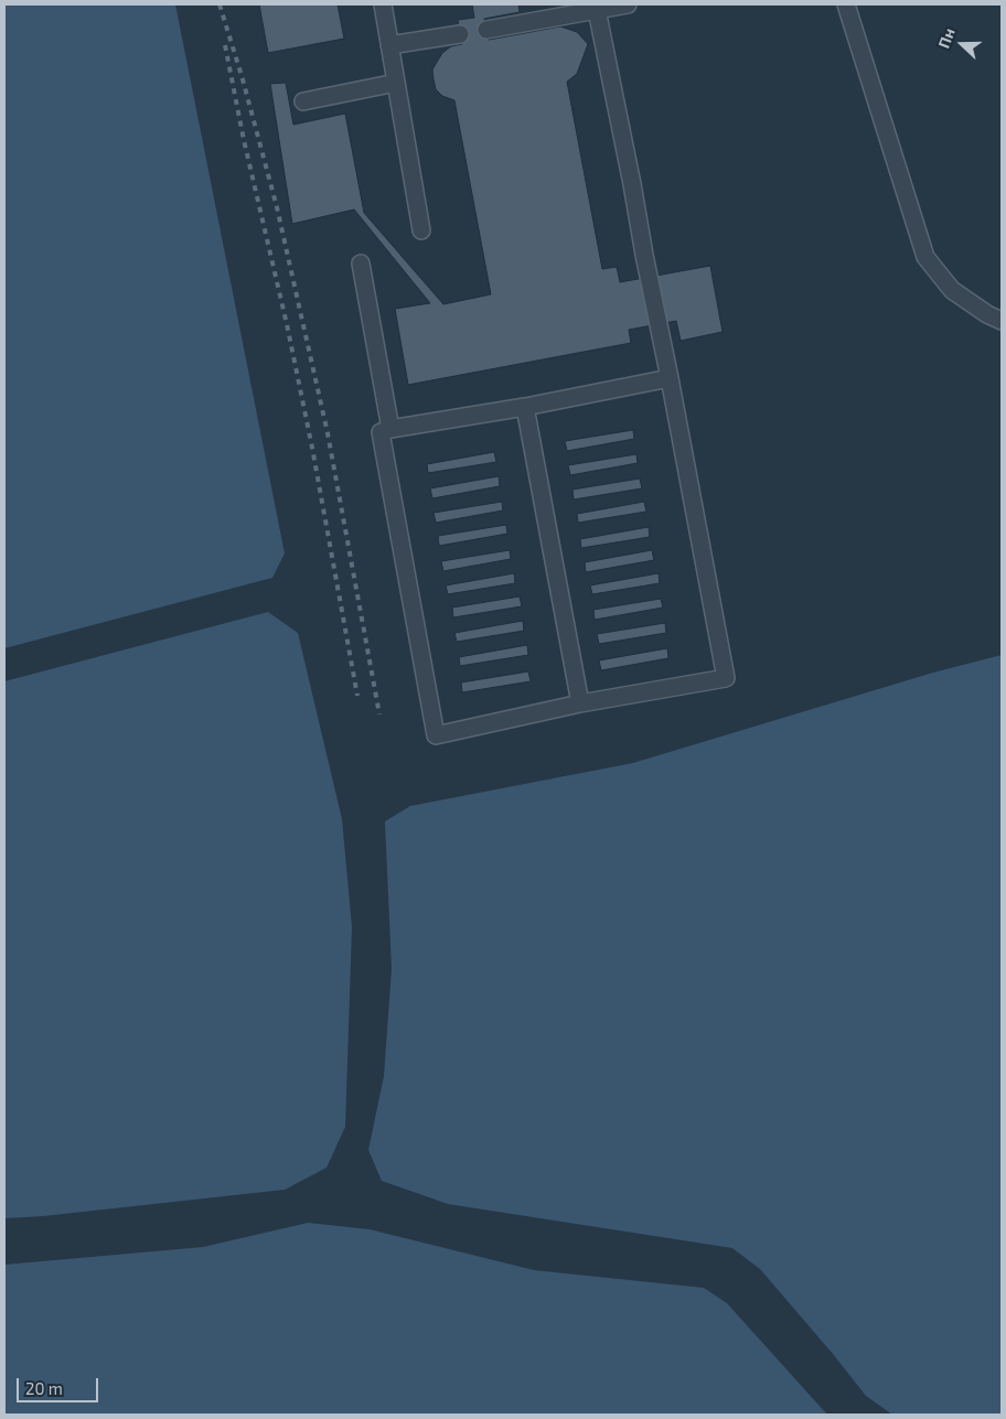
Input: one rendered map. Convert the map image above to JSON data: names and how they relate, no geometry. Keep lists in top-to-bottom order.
{
  "scale_bar": "20 m",
  "north": "left"
}
